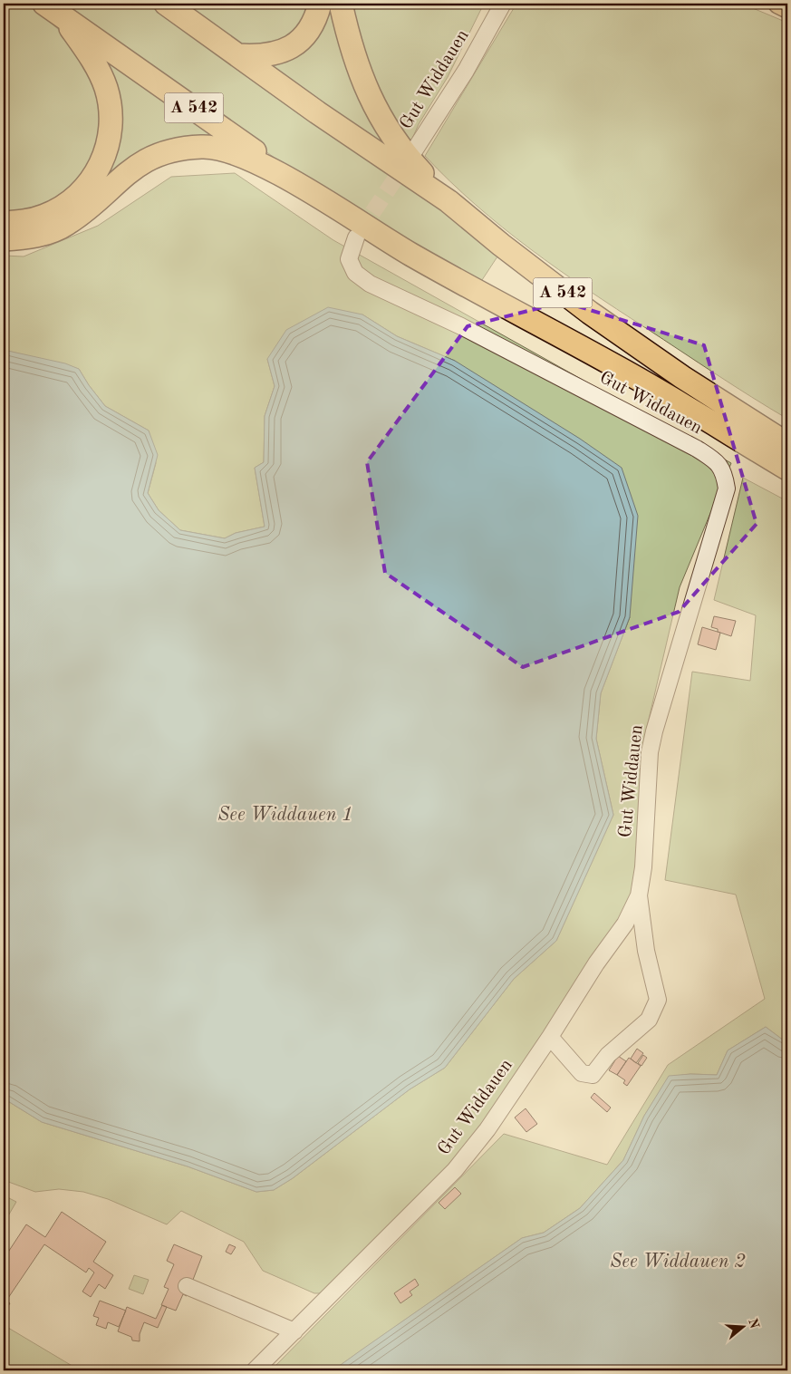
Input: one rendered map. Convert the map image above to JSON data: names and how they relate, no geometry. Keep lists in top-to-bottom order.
{
  "streets": {
    "highway": ["A 542"],
    "lane": ["Gut Widdauen"]
  },
  "water": ["See Widdauen 1", "See Widdauen 2"],
  "north": "right"
}
